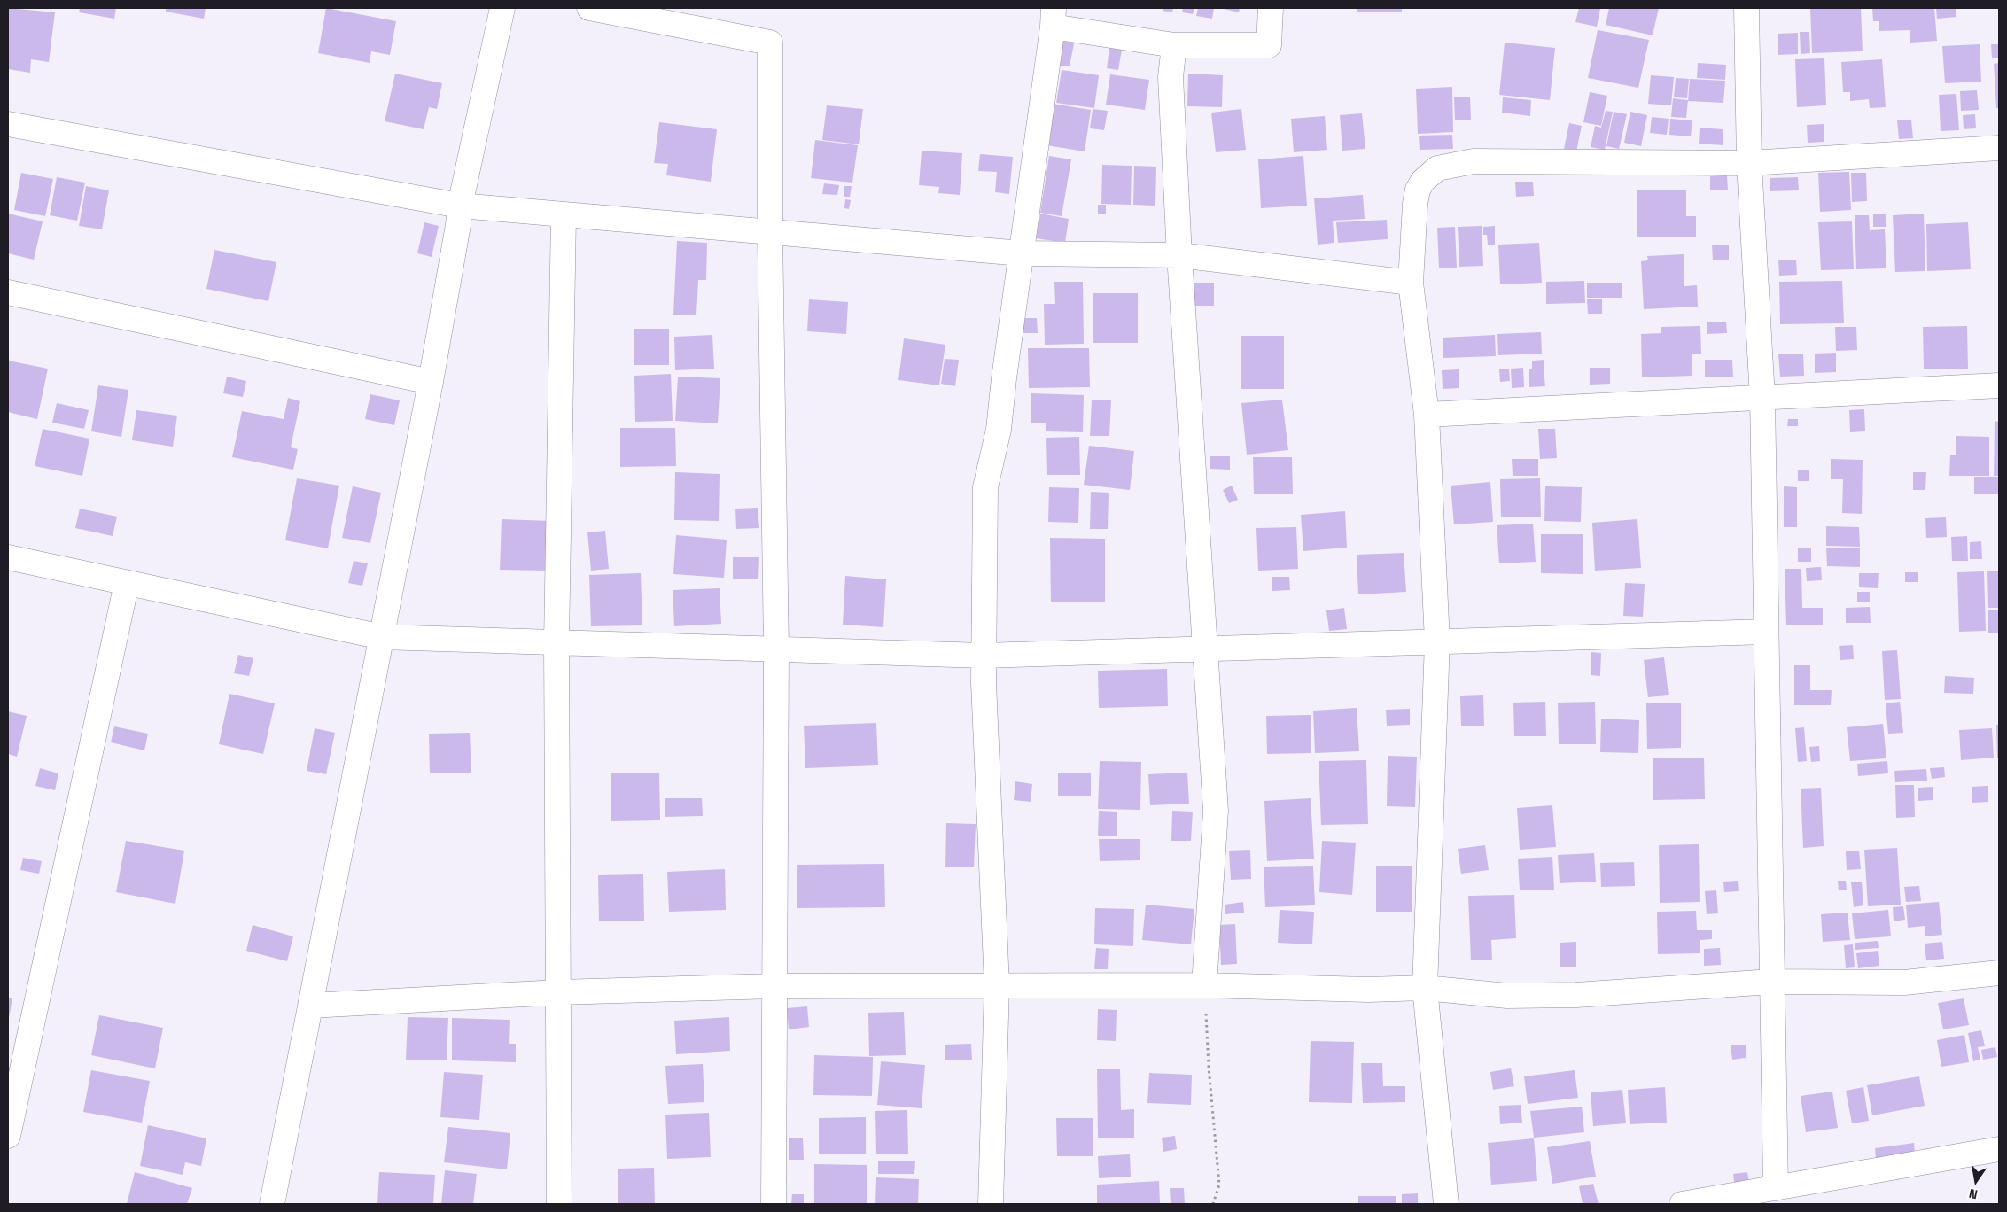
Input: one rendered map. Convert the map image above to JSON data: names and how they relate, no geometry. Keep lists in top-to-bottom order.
{
  "north": "bottom"
}
